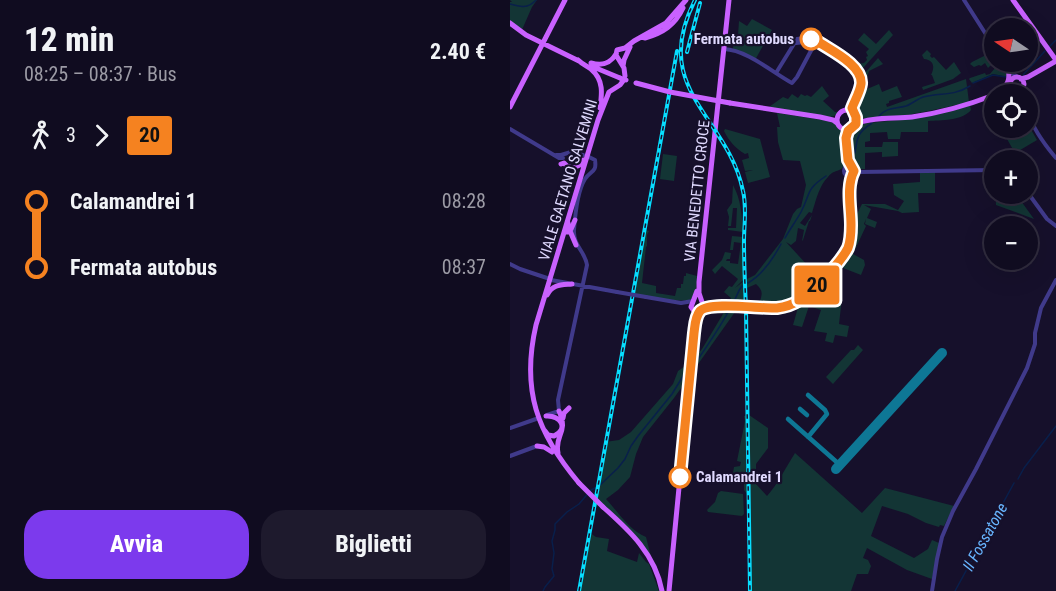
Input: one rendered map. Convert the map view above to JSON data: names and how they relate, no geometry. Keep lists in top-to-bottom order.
{
  "streets": {
    "main road": ["VIALE GAETANO SALVEMINI", "VIA BENEDETTO CROCE"]
  },
  "water": ["Il Fossatone"],
  "places": ["Fermata autobus", "Calamandrei 1"],
  "lines": ["bus line 20"],
  "north": "left",
  "page": {
    "heading": ["12 min", "08:25 – 08:37 · Bus", "2.40 €"],
    "on_map": "20",
    "map_buttons": ["+", "−"],
    "legs": ["3", "20"],
    "list": [
      {
        "name": "Calamandrei 1",
        "value": "08:28"
      },
      {
        "name": "Fermata autobus",
        "value": "08:37"
      }
    ],
    "buttons": ["Avvia", "Biglietti"]
  }
}
